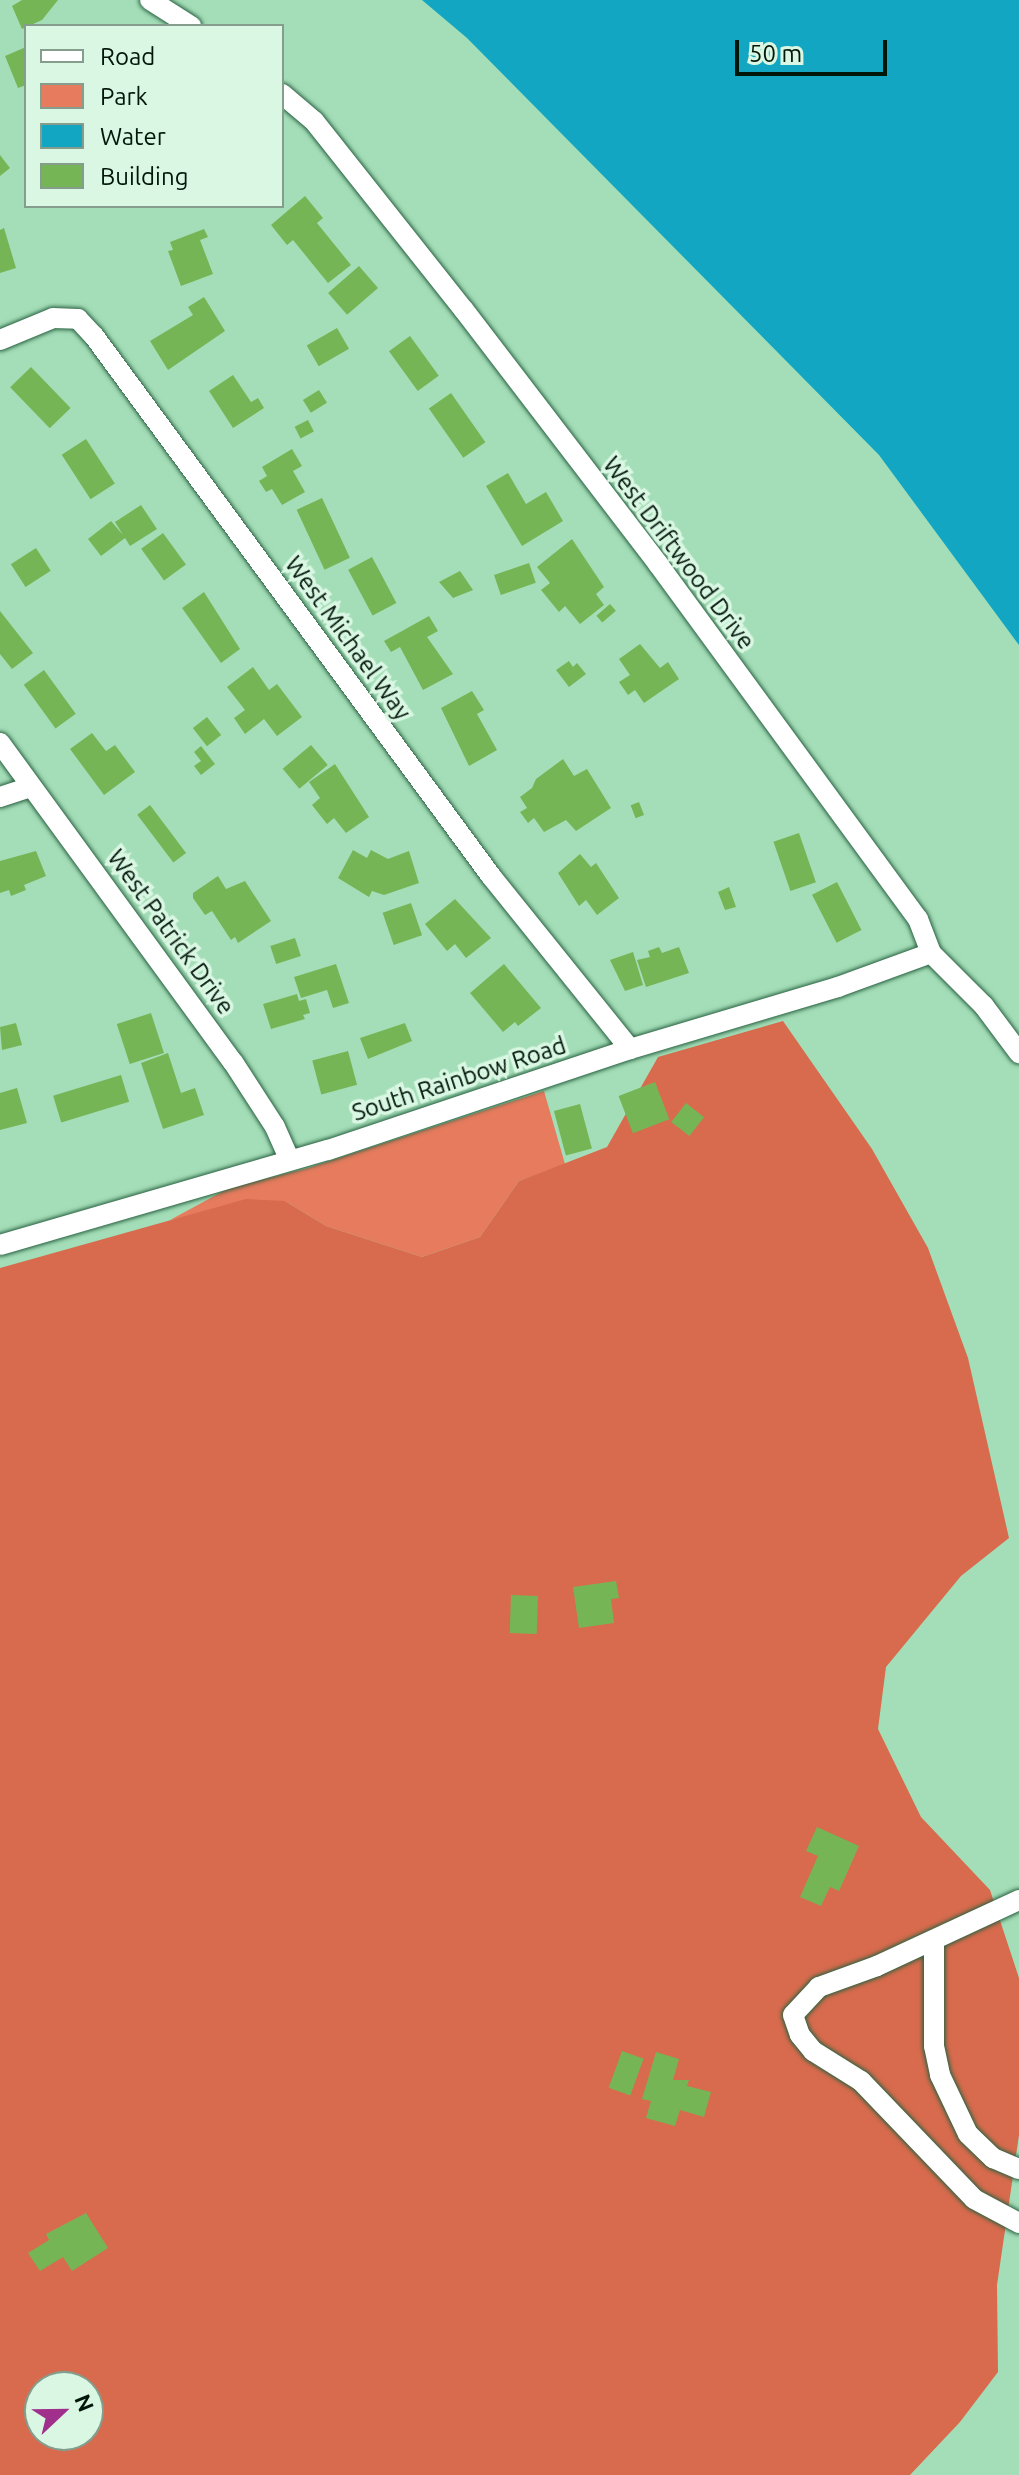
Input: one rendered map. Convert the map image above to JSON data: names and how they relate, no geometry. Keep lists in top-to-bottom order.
{
  "streets": {
    "street": [
      "West Driftwood Drive",
      "West Michael Way",
      "West Patrick Drive",
      "South Rainbow Road"
    ]
  },
  "crossings": [
    ["West Driftwood Drive", "South Rainbow Road"],
    ["West Michael Way", "South Rainbow Road"],
    ["West Patrick Drive", "South Rainbow Road"]
  ],
  "legend": [
    "Road",
    "Park",
    "Water",
    "Building"
  ],
  "scale_bar": "50 m",
  "north": "right"
}
